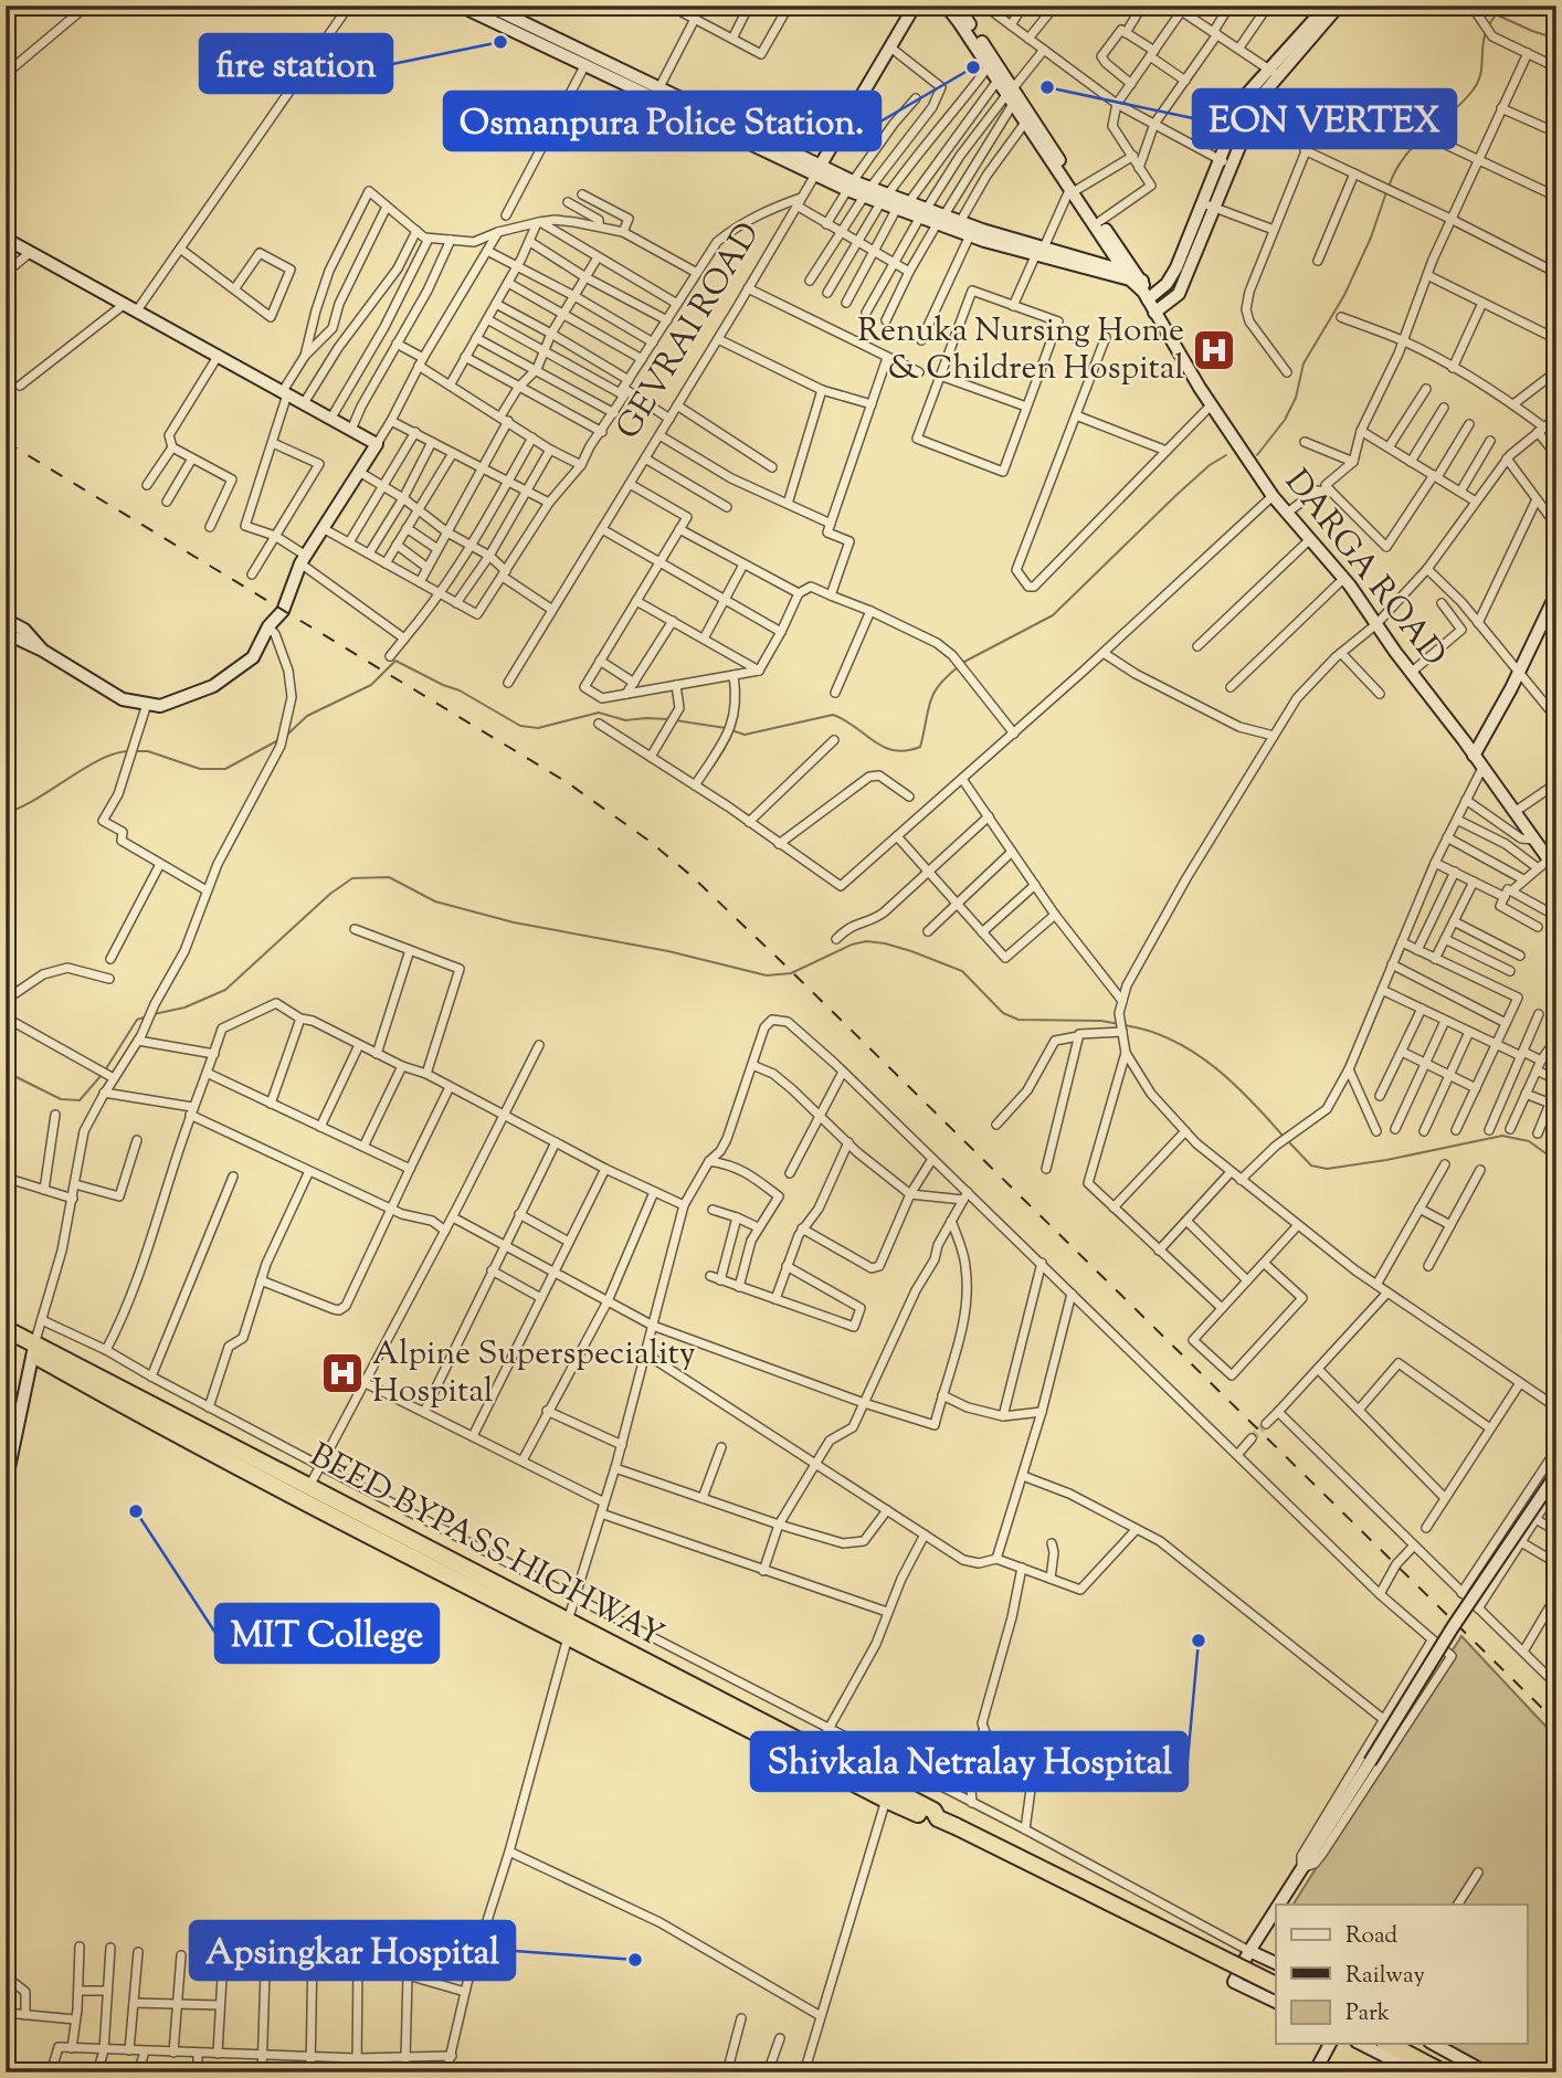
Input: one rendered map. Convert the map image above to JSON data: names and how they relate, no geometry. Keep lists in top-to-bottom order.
{
  "streets": {
    "highway": ["BEED BYPASS HIGHWAY"],
    "street": ["GEVRAI ROAD", "DARGA ROAD"]
  },
  "places": {
    "other": [
      "fire station",
      "Osmanpura Police Station.",
      "EON VERTEX",
      "MIT College",
      "Shivkala Netralay Hospital",
      "Apsingkar Hospital"
    ],
    "hospital": ["Renuka Nursing Home & Children Hospital", "Alpine Superspeciality Hospital"]
  },
  "legend": ["Road", "Railway", "Park"]
}
